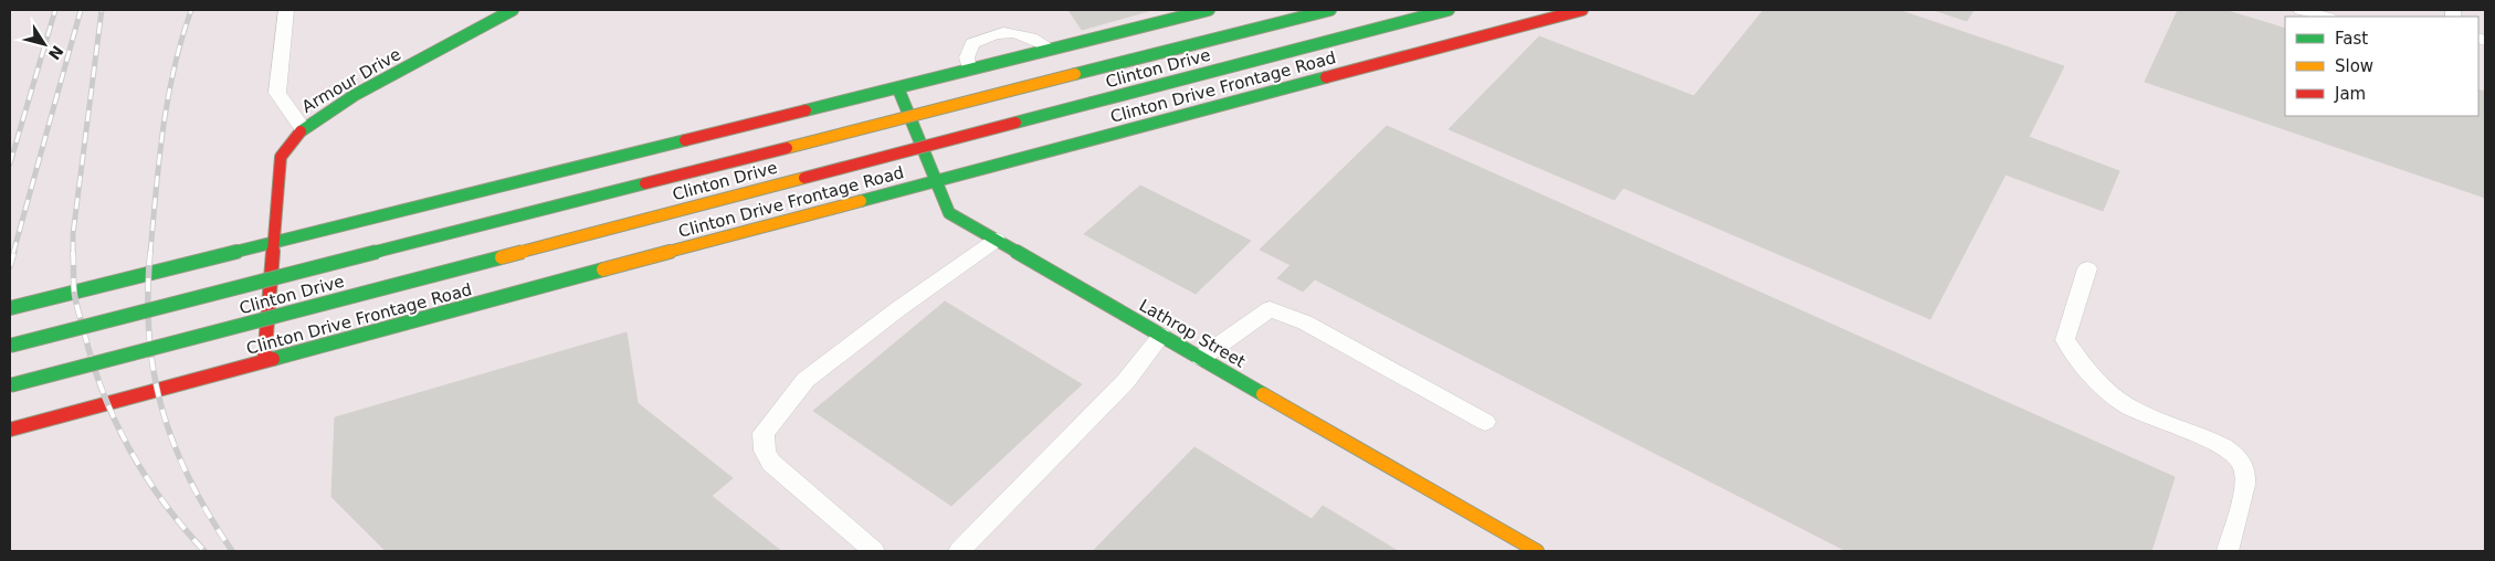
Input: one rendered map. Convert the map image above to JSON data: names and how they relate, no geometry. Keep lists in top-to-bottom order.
{
  "streets": {
    "street": [
      "Clinton Drive",
      "Armour Drive",
      "Clinton Drive Frontage Road",
      "Lathrop Street"
    ]
  },
  "crossings": [
    ["Armour Drive", "Clinton Drive Frontage Road"],
    ["Clinton Drive Frontage Road", "Lathrop Street"]
  ],
  "legend": ["Fast", "Slow", "Jam"],
  "north": "bottom right"
}
